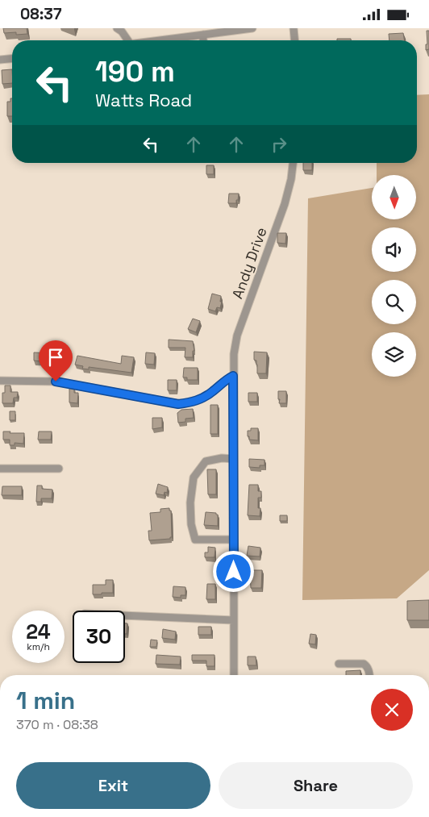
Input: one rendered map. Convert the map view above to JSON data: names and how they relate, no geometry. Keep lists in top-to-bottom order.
{
  "streets": {
    "street": ["Andy Drive"]
  },
  "north": "bottom",
  "page": {
    "status": "08:37",
    "turn": ["190 m", "Watts Road"],
    "speed": "24 km/h",
    "limit": "30",
    "heading": ["1 min", "370 m · 08:38"],
    "buttons": ["Exit", "Share"]
  }
}
